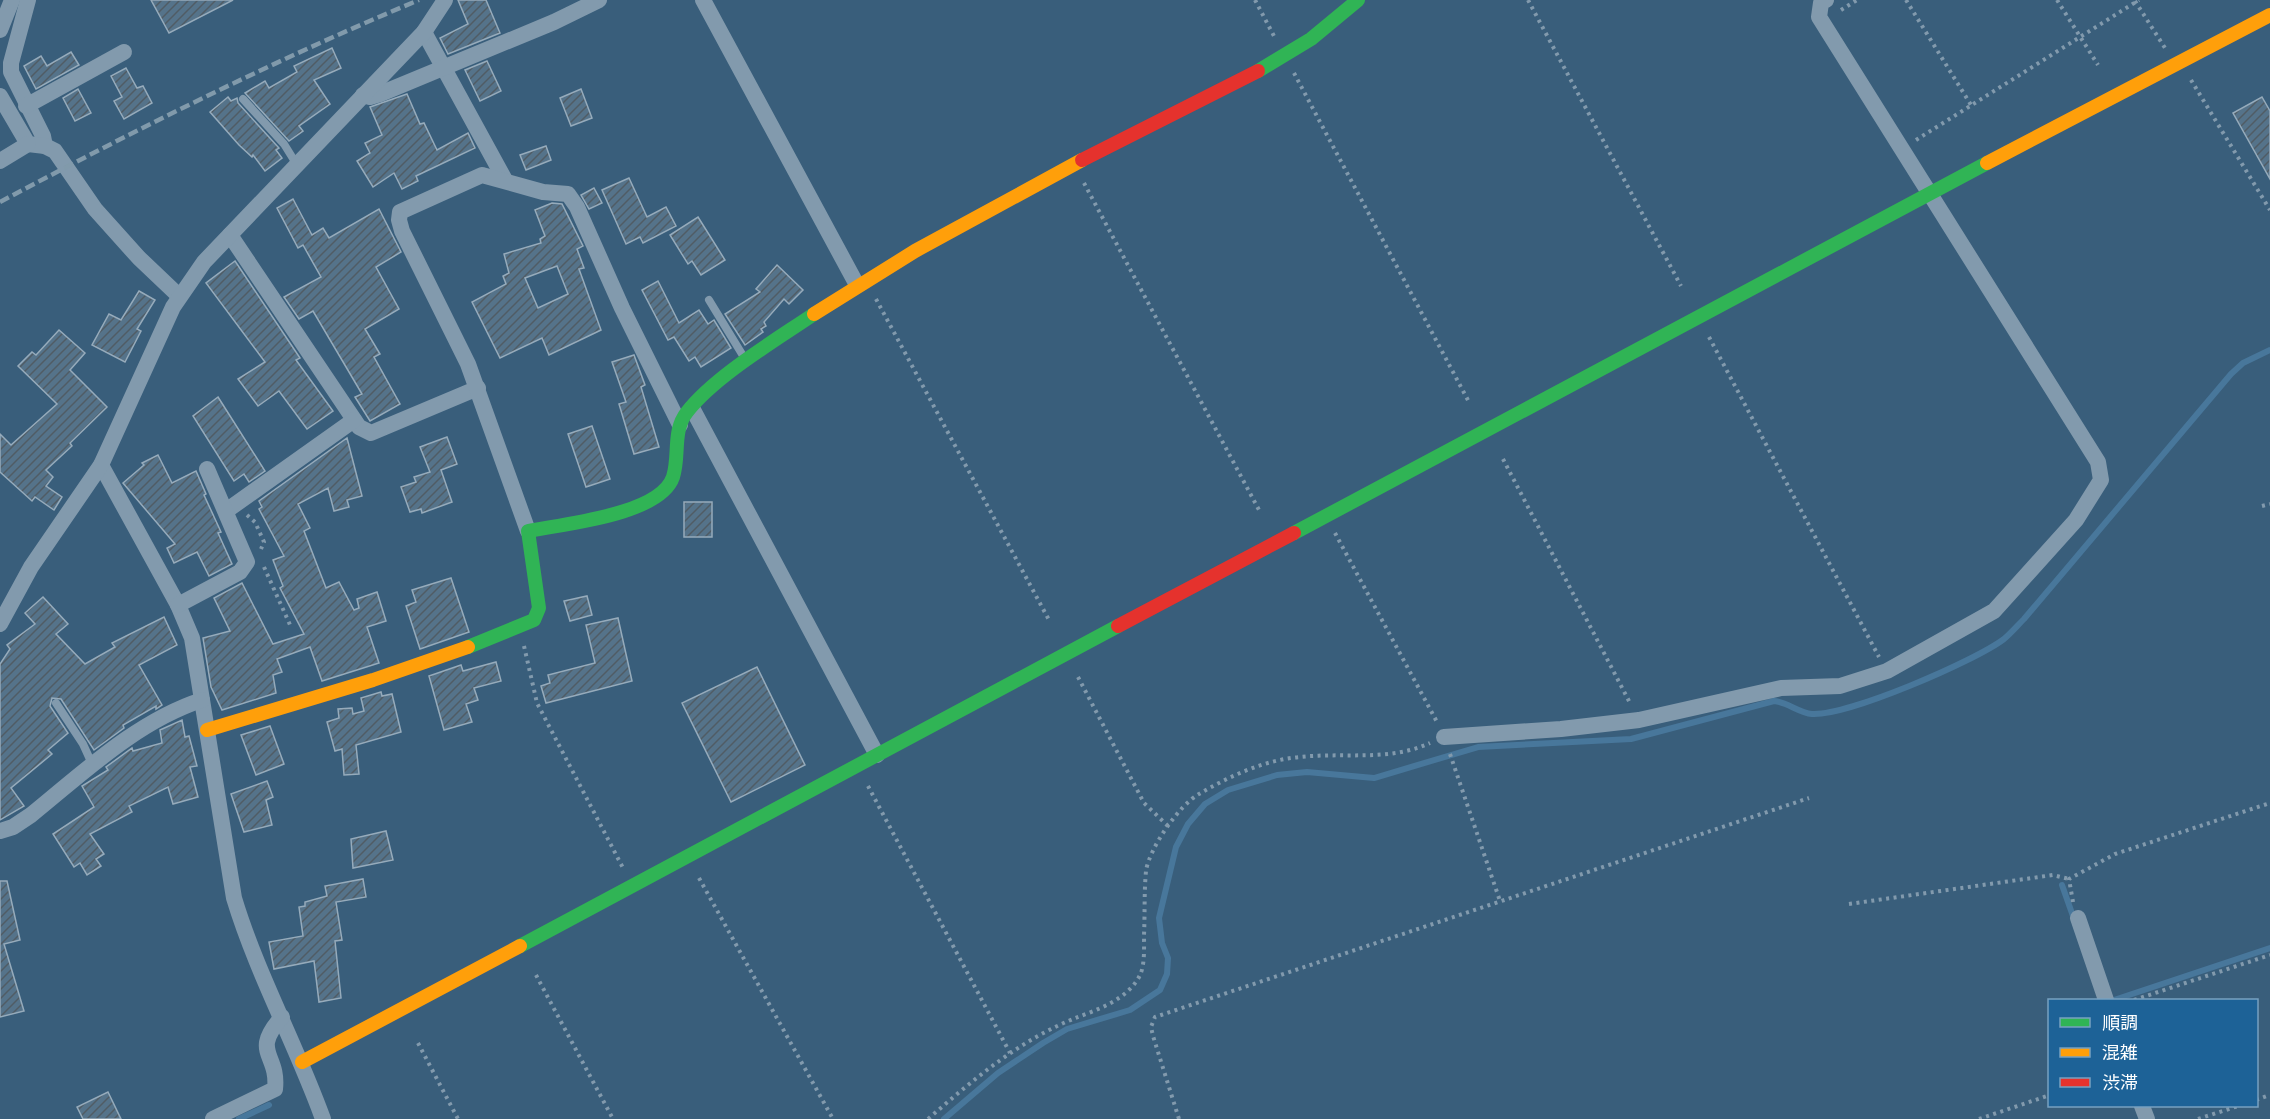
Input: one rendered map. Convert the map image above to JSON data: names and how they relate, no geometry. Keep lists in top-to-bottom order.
{
  "legend": ["順調", "混雑", "渋滞"]
}
